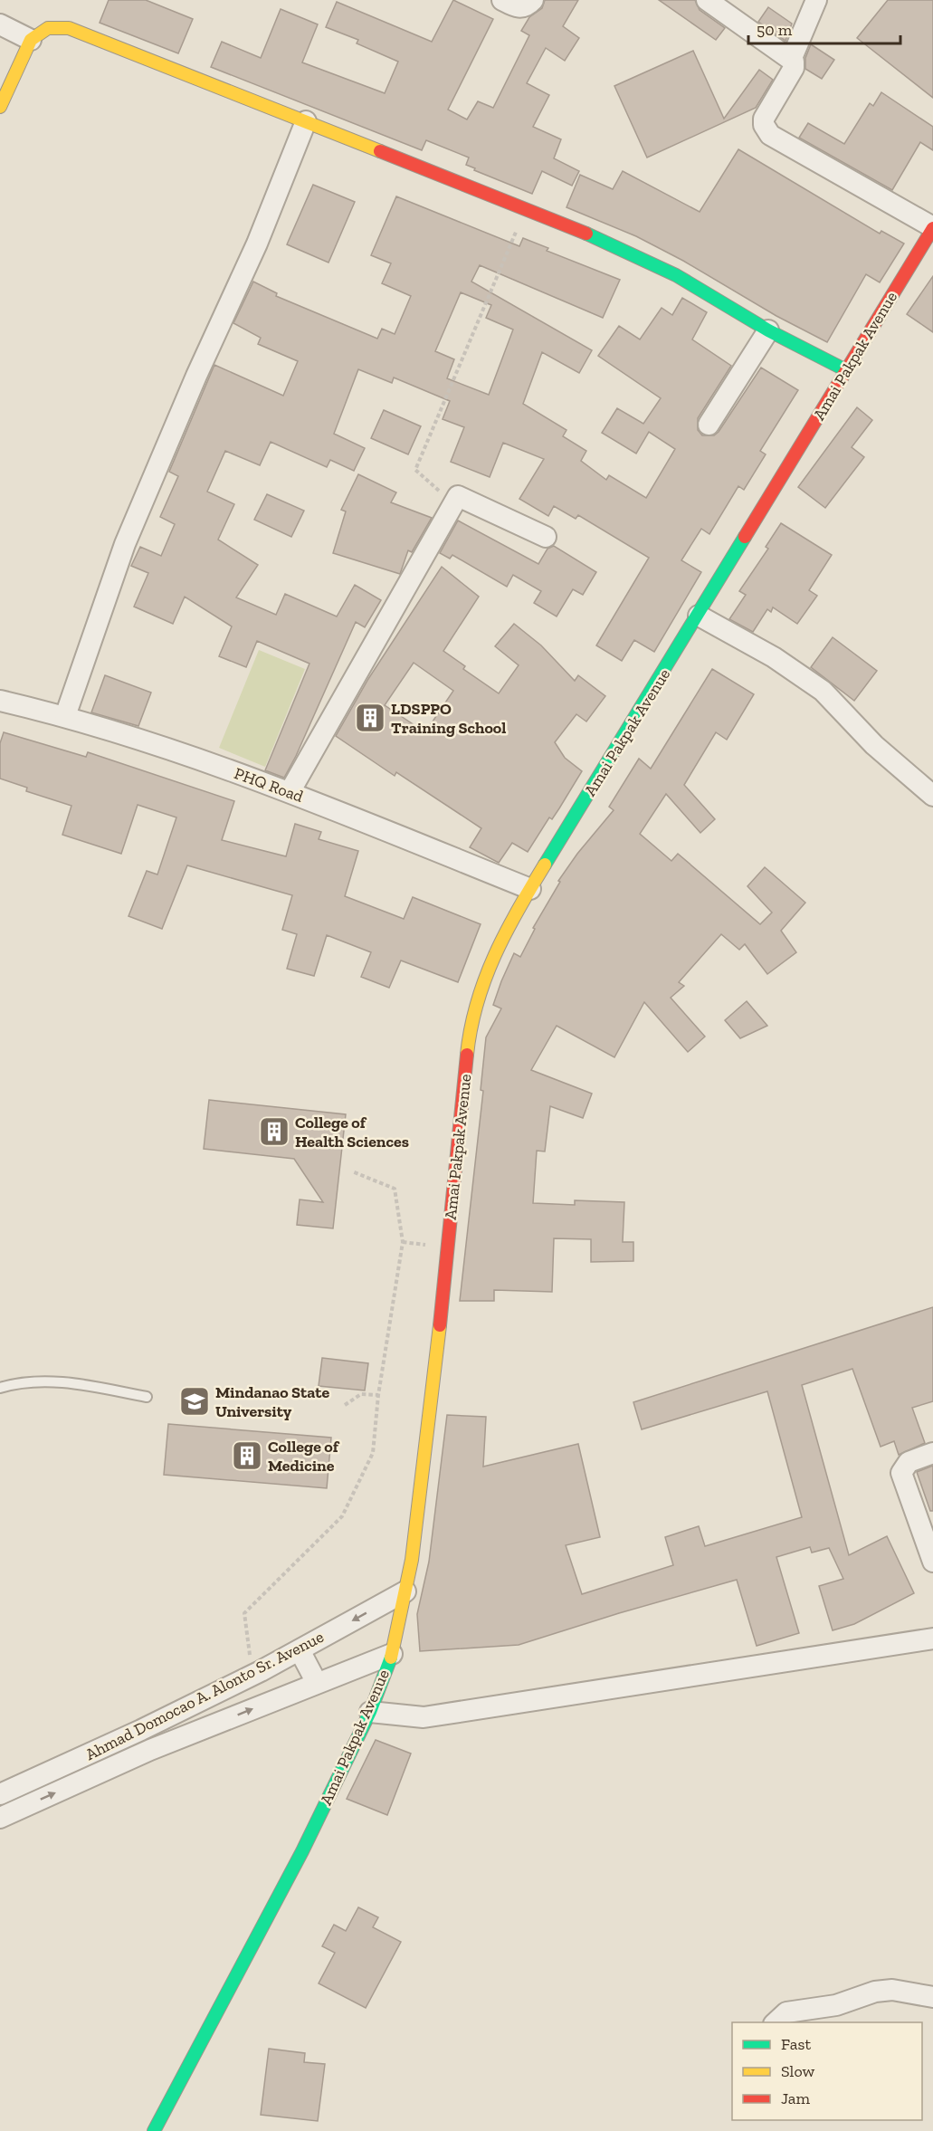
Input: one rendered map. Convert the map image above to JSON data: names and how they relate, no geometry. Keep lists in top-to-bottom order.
{
  "streets": {
    "main road": ["Amai Pakpak Avenue"],
    "street": ["PHQ Road", "Ahmad Domocao A. Alonto Sr. Avenue"]
  },
  "crossings": [
    ["Amai Pakpak Avenue", "PHQ Road"],
    ["Amai Pakpak Avenue", "Ahmad Domocao A. Alonto Sr. Avenue"]
  ],
  "places": {
    "building": ["LDSPPO Training School", "College of Health Sciences", "College of Medicine"],
    "school or university": ["Mindanao State University"]
  },
  "legend": ["Fast", "Slow", "Jam"],
  "scale_bar": "50 m"
}
